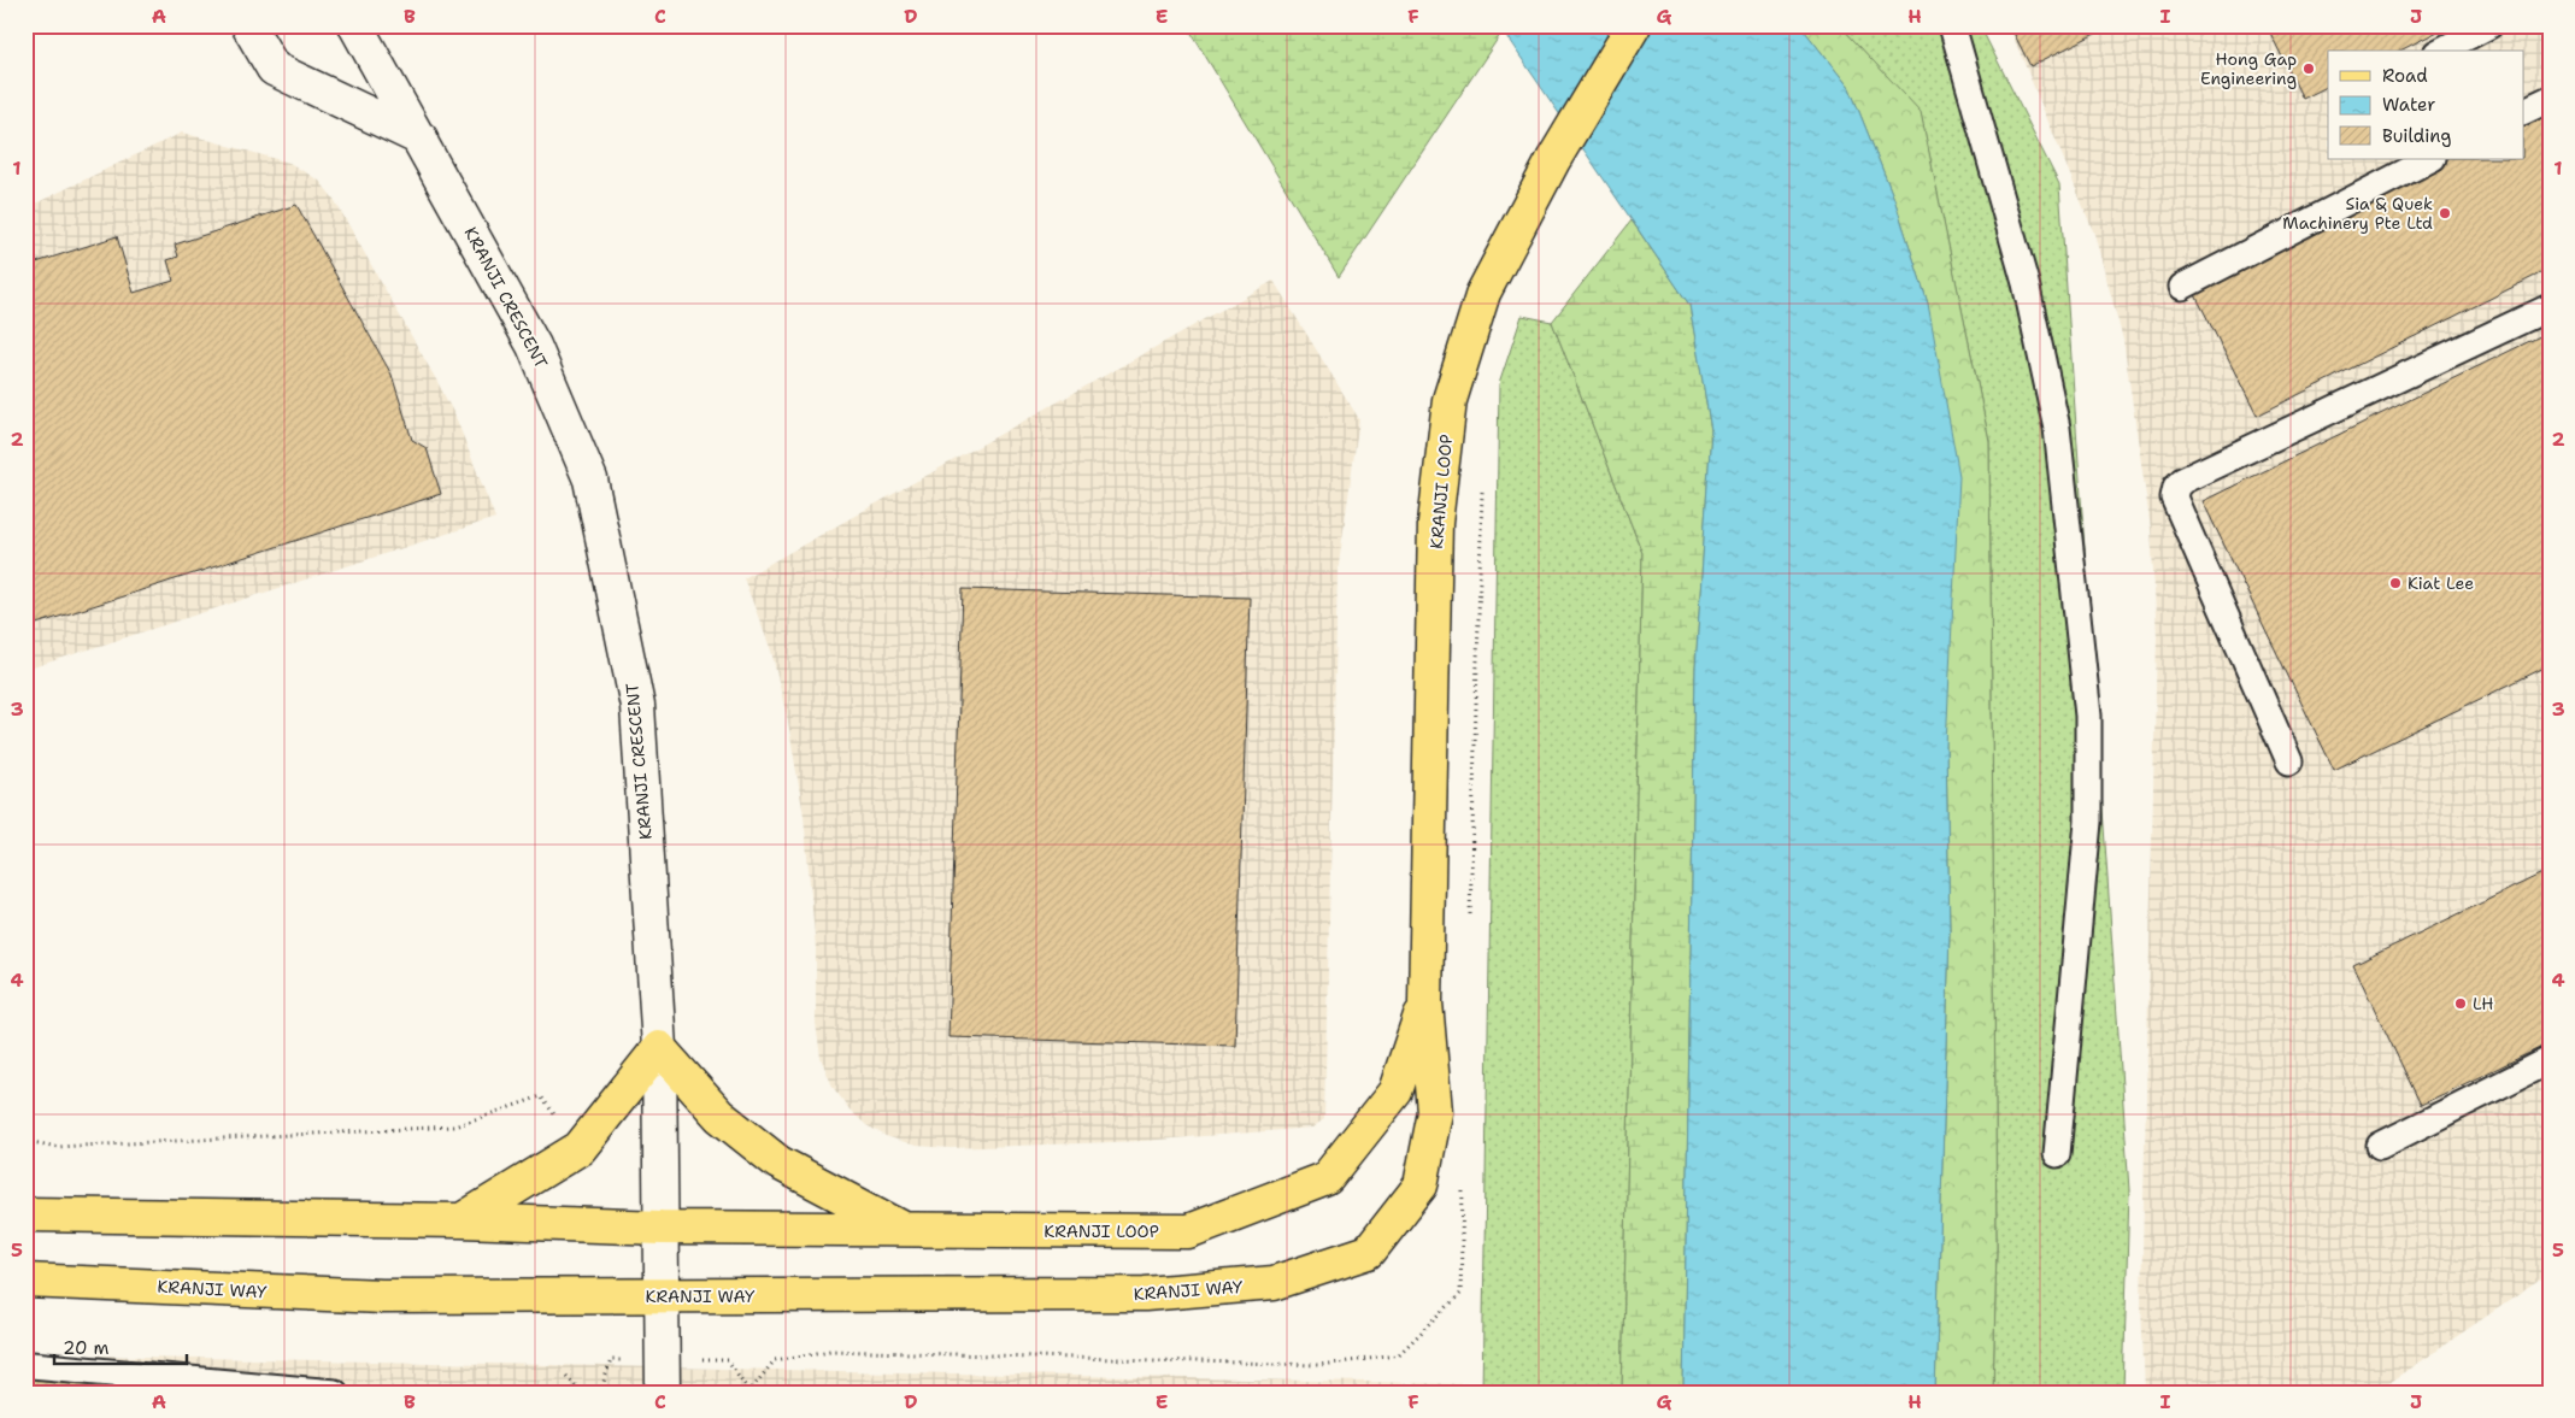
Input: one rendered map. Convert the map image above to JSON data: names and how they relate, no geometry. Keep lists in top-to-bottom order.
{
  "streets": {
    "main road": ["KRANJI LOOP", "KRANJI WAY"],
    "street": ["KRANJI CRESCENT"]
  },
  "crossings": [
    ["KRANJI CRESCENT", "KRANJI LOOP"],
    ["KRANJI CRESCENT", "KRANJI WAY"],
    ["KRANJI LOOP", "KRANJI WAY"]
  ],
  "places": [
    "Hong Gap Engineering",
    "Sia & Quek Machinery Pte Ltd",
    "Kiat Lee",
    "LH"
  ],
  "legend": ["Road", "Water", "Building"],
  "scale_bar": "20 m",
  "grid": {
    "columns": [
      "A",
      "B",
      "C",
      "D",
      "E",
      "F",
      "G",
      "H",
      "I",
      "J"
    ],
    "rows": [
      "1",
      "2",
      "3",
      "4",
      "5"
    ]
  }
}
